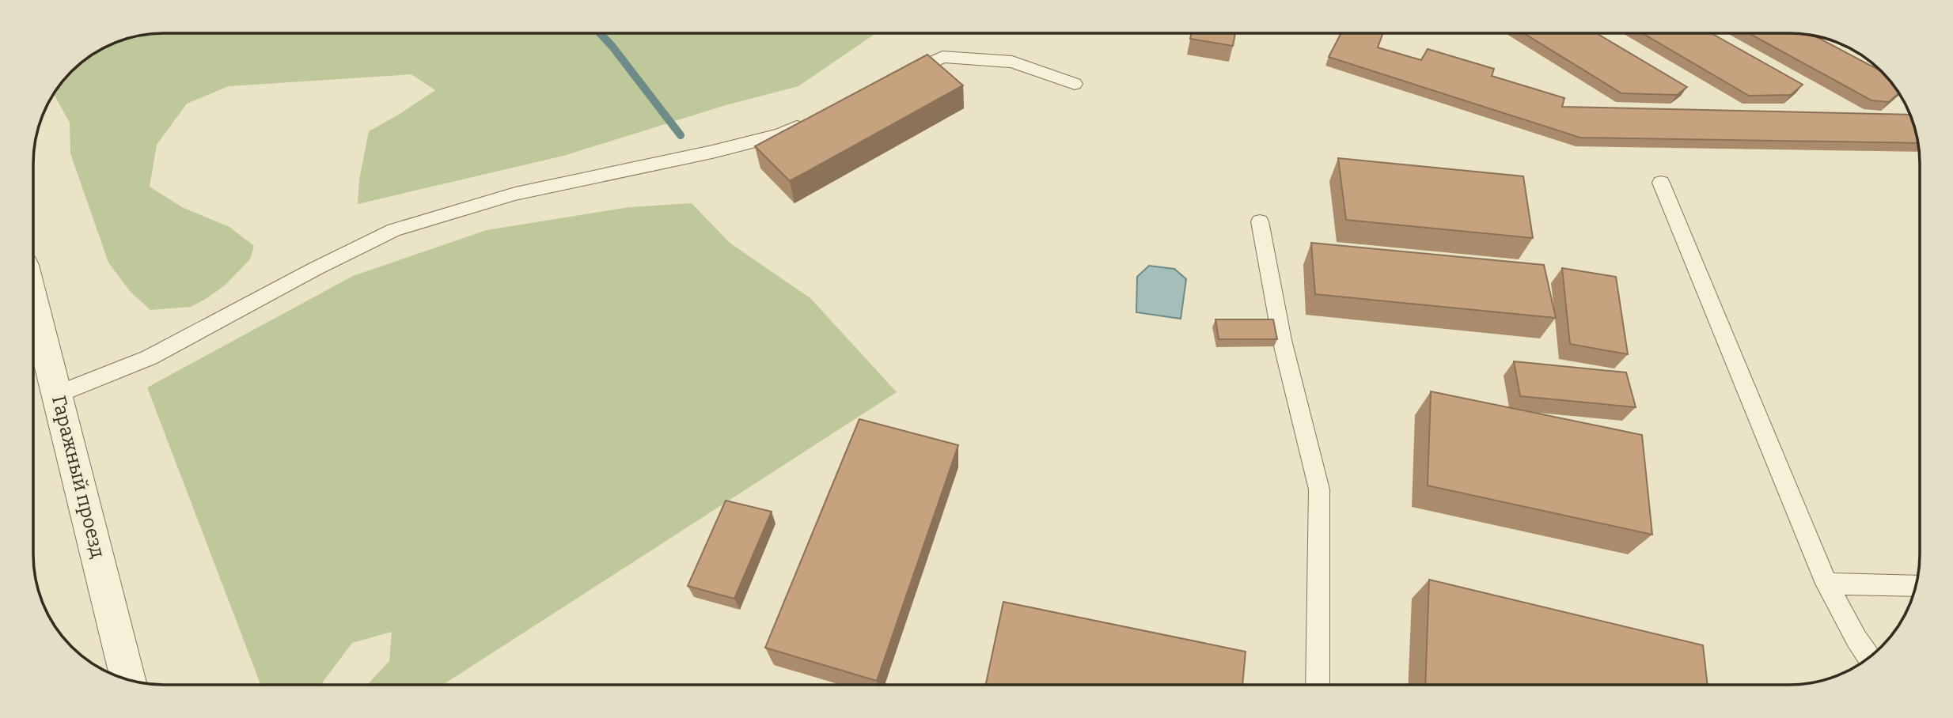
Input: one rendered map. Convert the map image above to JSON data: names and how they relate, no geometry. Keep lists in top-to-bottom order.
{
  "streets": {
    "street": ["Гаражный проезд"]
  }
}
